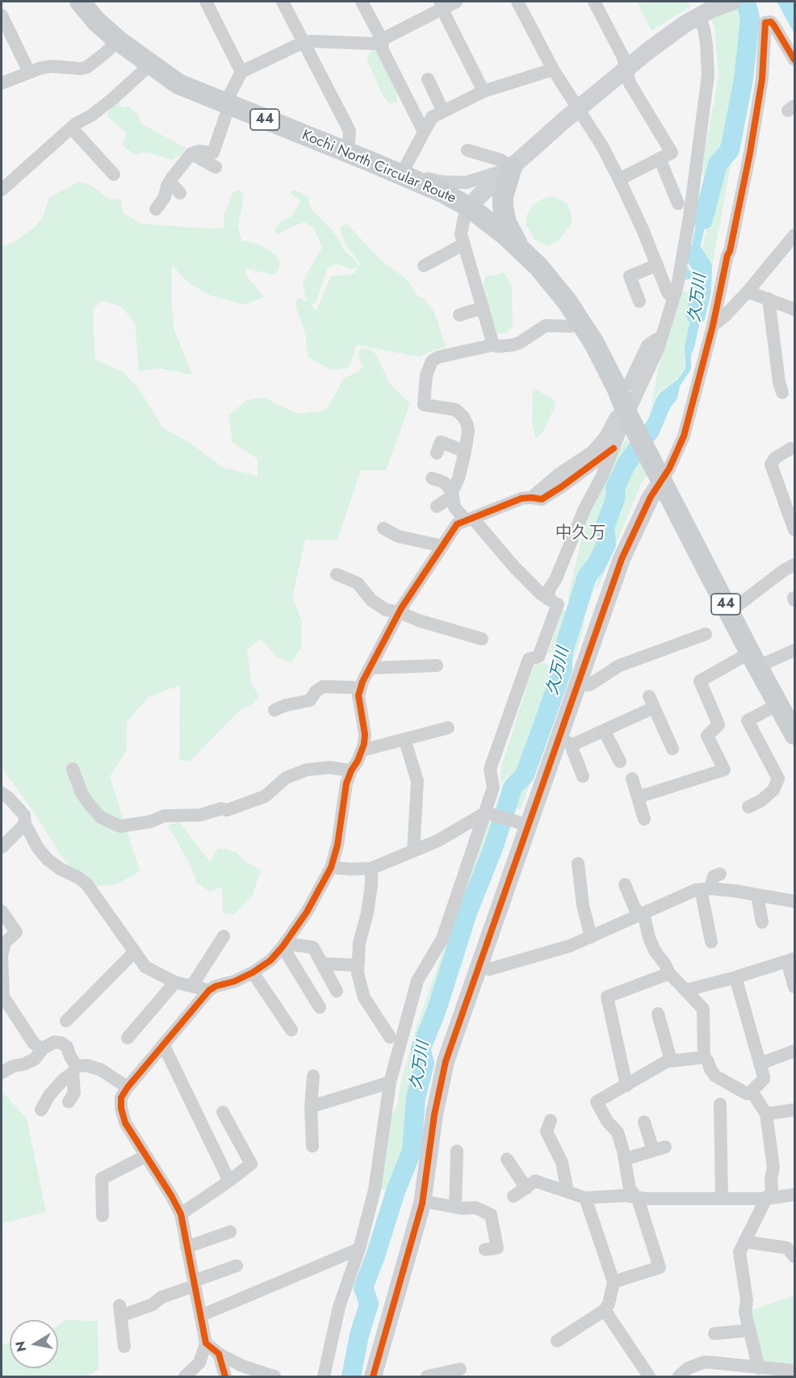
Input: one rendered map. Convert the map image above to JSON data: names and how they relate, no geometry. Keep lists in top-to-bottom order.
{
  "streets": {
    "main road": ["44", "Kochi North Circular Route"]
  },
  "districts": ["中久万"],
  "water": ["久万川"],
  "north": "left"
}
